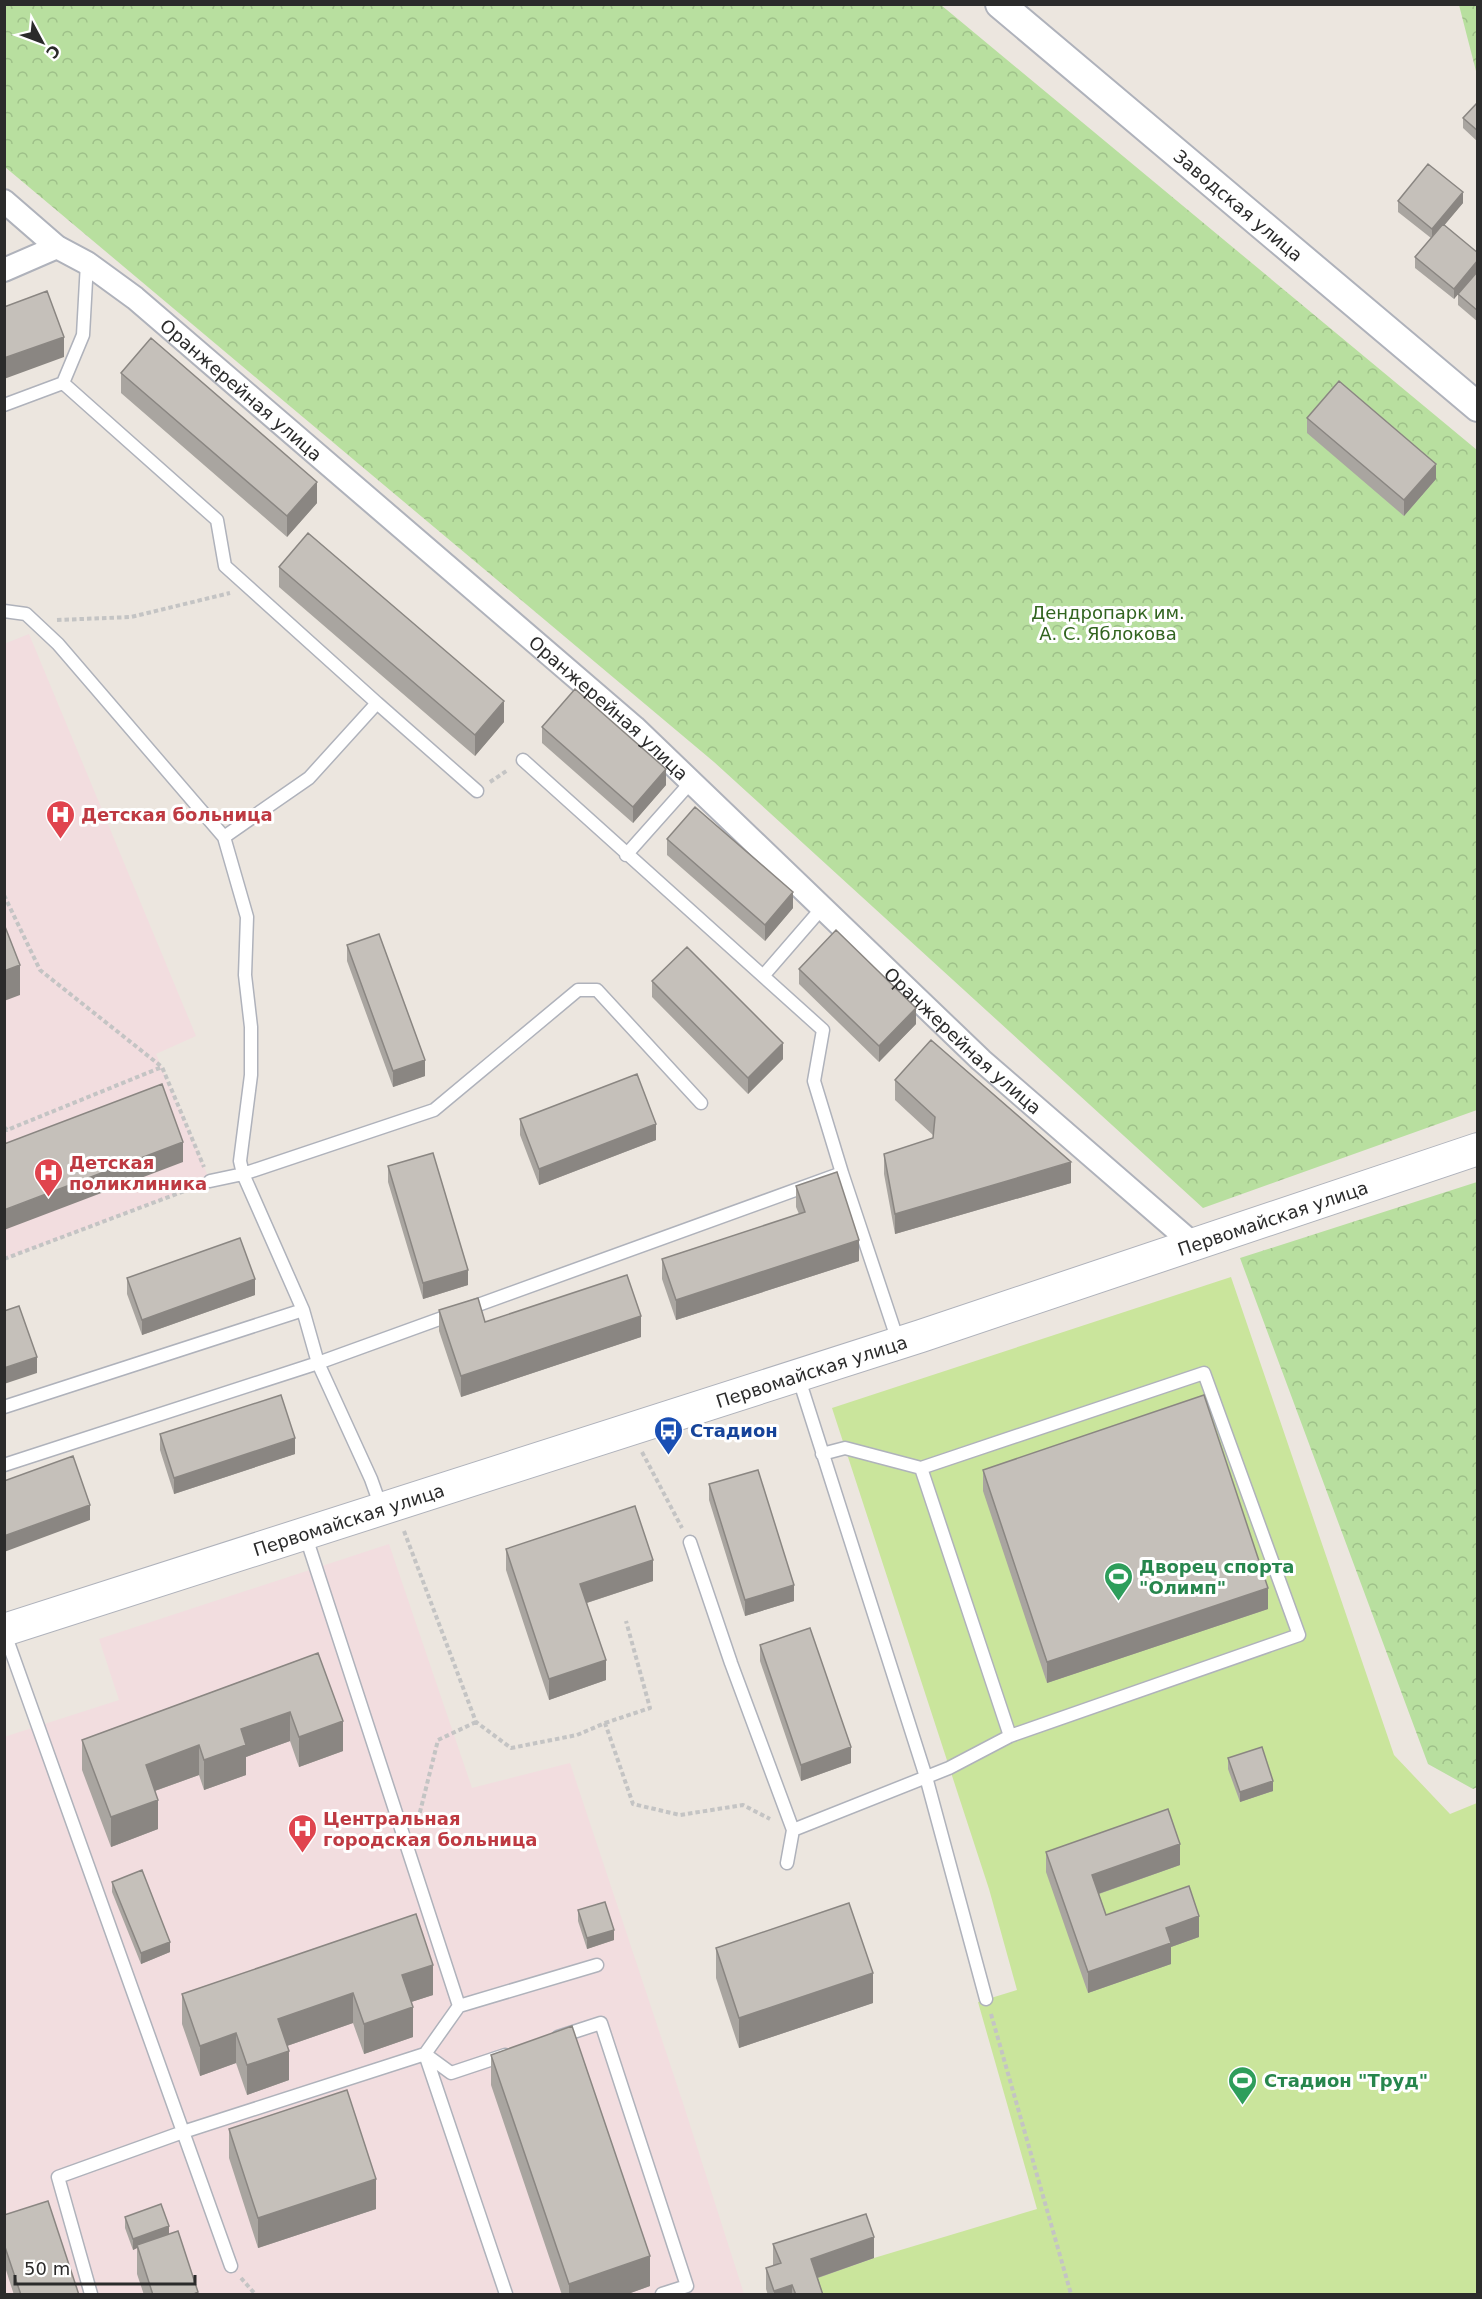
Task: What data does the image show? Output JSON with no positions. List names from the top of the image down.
{
  "streets": {
    "main road": ["Первомайская улица"],
    "street": ["Заводская улица", "Оранжерейная улица"]
  },
  "crossings": [
    ["Оранжерейная улица", "Первомайская улица"]
  ],
  "parks": ["Дендропарк им. А. С. Яблокова"],
  "places": {
    "hospital": ["Детская больница", "Детская поликлиника", "Центральная городская больница"],
    "bus stop": ["Стадион"],
    "sports": ["Дворец спорта \"Олимп\"", "Стадион \"Труд\""]
  },
  "scale_bar": "50 m",
  "north": "bottom right"
}
